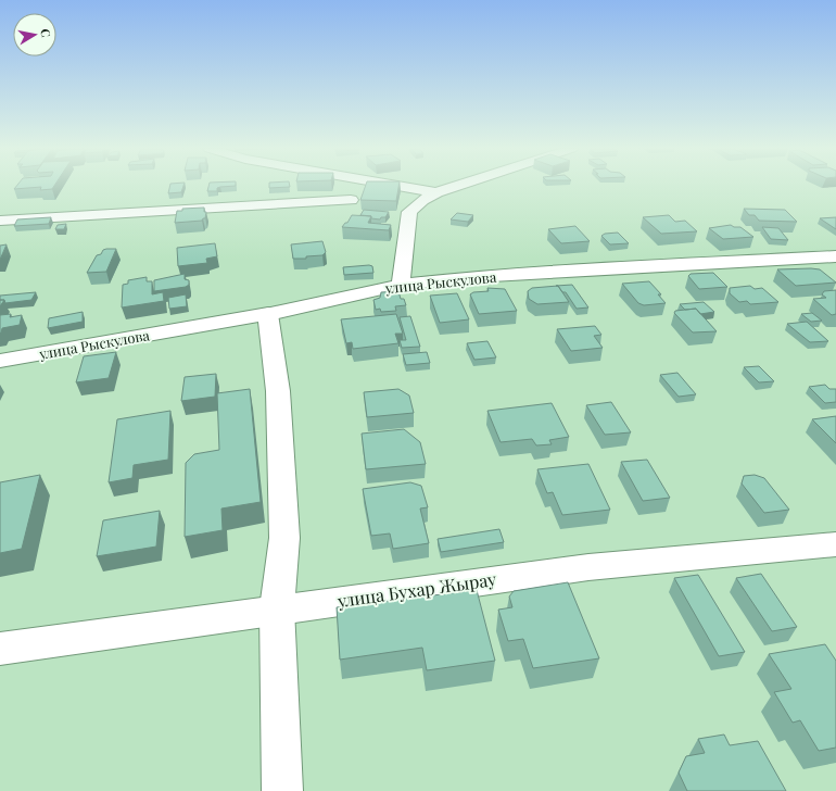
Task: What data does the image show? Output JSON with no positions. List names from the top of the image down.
{
  "streets": {
    "street": ["улица Рыскулова", "улица Бухар Жырау"]
  },
  "north": "right"
}
